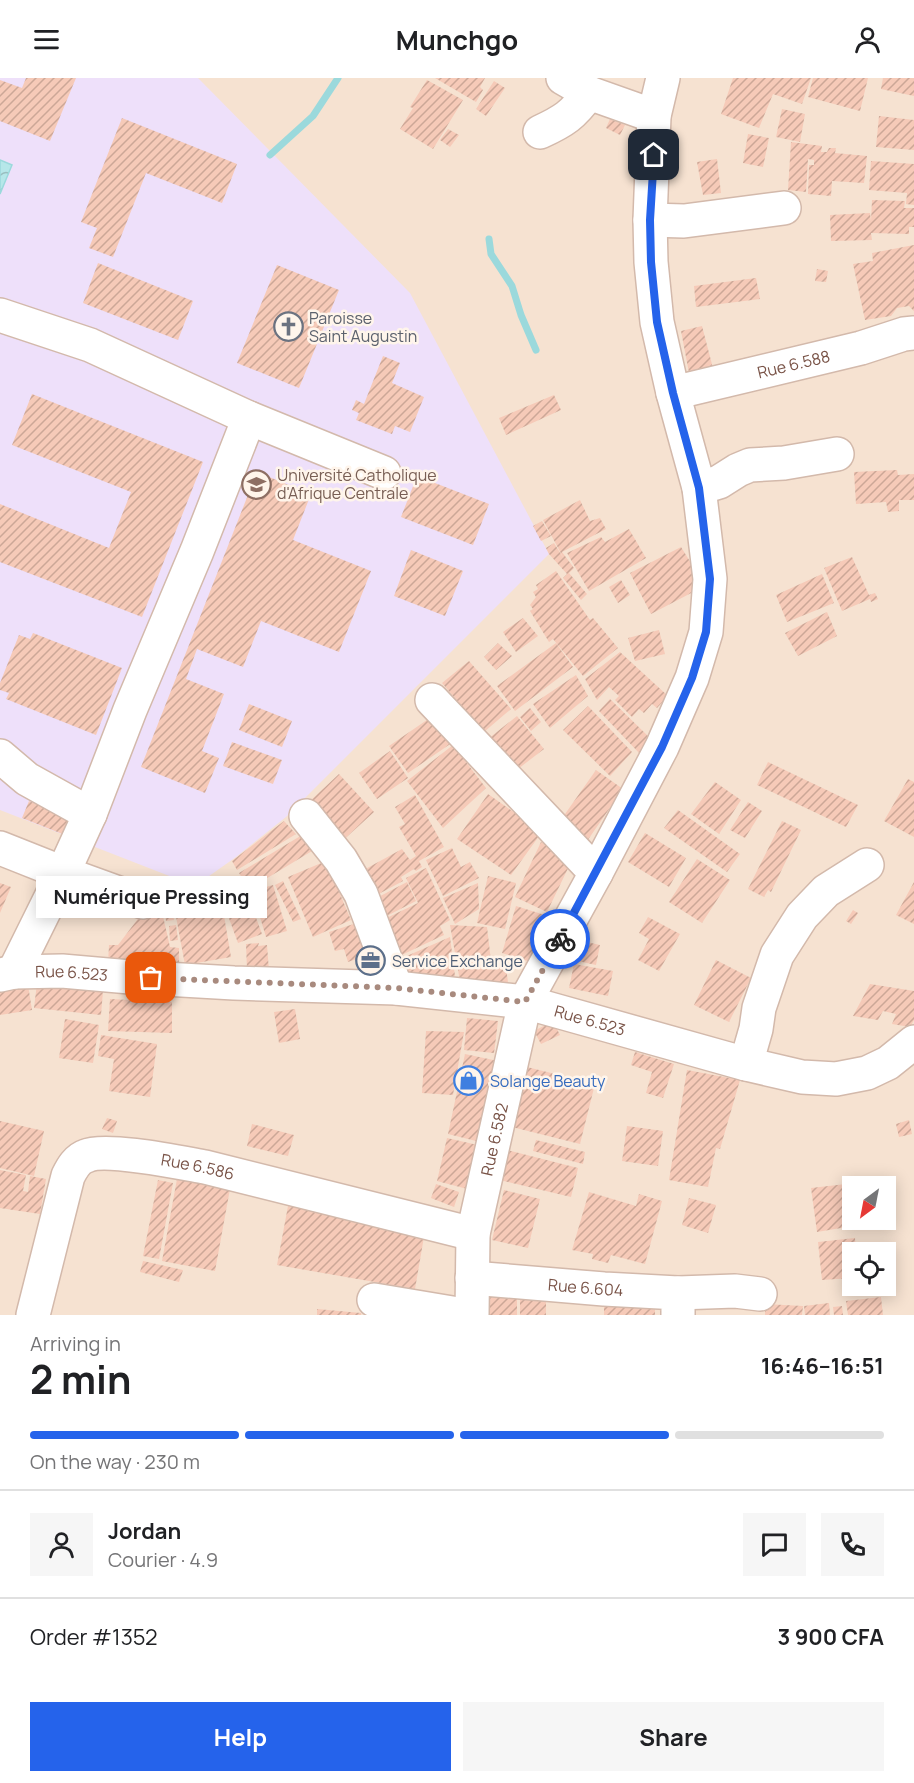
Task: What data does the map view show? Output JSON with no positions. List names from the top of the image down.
{
  "streets": {
    "street": [
      "Rue 6.588",
      "Rue 6.523",
      "Rue 6.582",
      "Rue 6.586",
      "Rue 6.604"
    ]
  },
  "crossings": [
    ["Rue 6.588", "Rue 6.582"],
    ["Rue 6.523", "Rue 6.582"],
    ["Rue 6.582", "Rue 6.586"],
    ["Rue 6.582", "Rue 6.604"]
  ],
  "places": {
    "church": ["Paroisse Saint Augustin"],
    "school or university": ["Université Catholique d'Afrique Centrale"],
    "office": ["Service Exchange"],
    "other": ["Numérique Pressing"],
    "shop": ["Solange Beauty"]
  },
  "north": "bottom left",
  "page": {
    "header": "Munchgo",
    "bubble": "Numérique Pressing",
    "heading": ["2 min", "Arriving in", "16:46–16:51"],
    "panel": [
      "Jordan",
      "Courier · 4.9",
      "Order #1352",
      "3 900 CFA"
    ],
    "bar": "On the way · 230 m",
    "buttons": ["Help", "Share"]
  }
}
